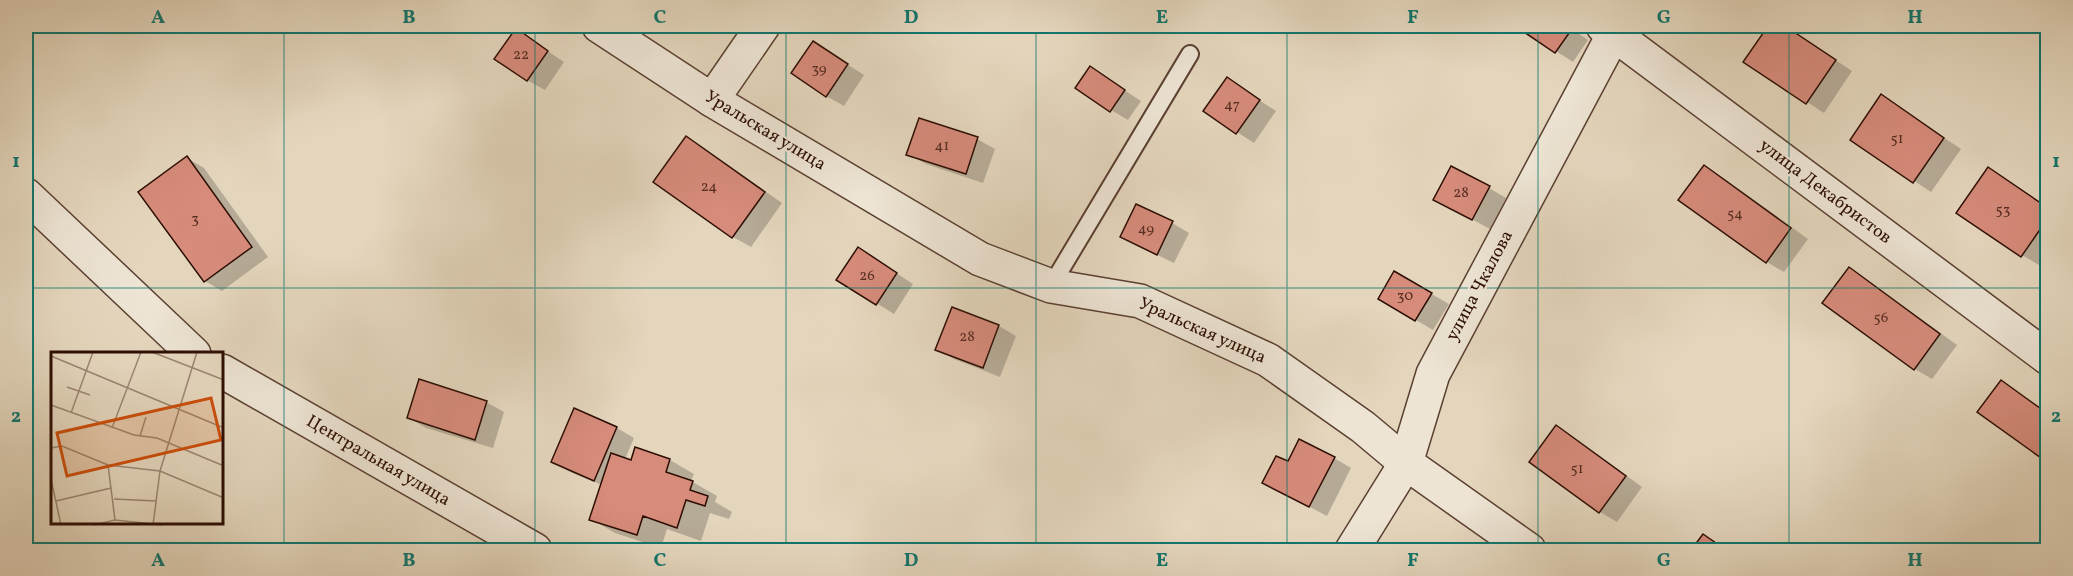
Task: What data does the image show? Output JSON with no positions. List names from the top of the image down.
{
  "streets": {
    "street": [
      "Уральская улица",
      "улица Декабристов",
      "улица Чкалова",
      "Центральная улица"
    ]
  },
  "crossings": [
    ["Уральская улица", "улица Чкалова"],
    ["улица Декабристов", "улица Чкалова"]
  ],
  "house_numbers": [
    "22",
    "39",
    "47",
    "51",
    "41",
    "24",
    "28",
    "53",
    "54",
    "3",
    "49",
    "26",
    "30",
    "56",
    "28",
    "51"
  ],
  "grid": {
    "columns": [
      "A",
      "B",
      "C",
      "D",
      "E",
      "F",
      "G",
      "H"
    ],
    "rows": ["1", "2"]
  }
}
